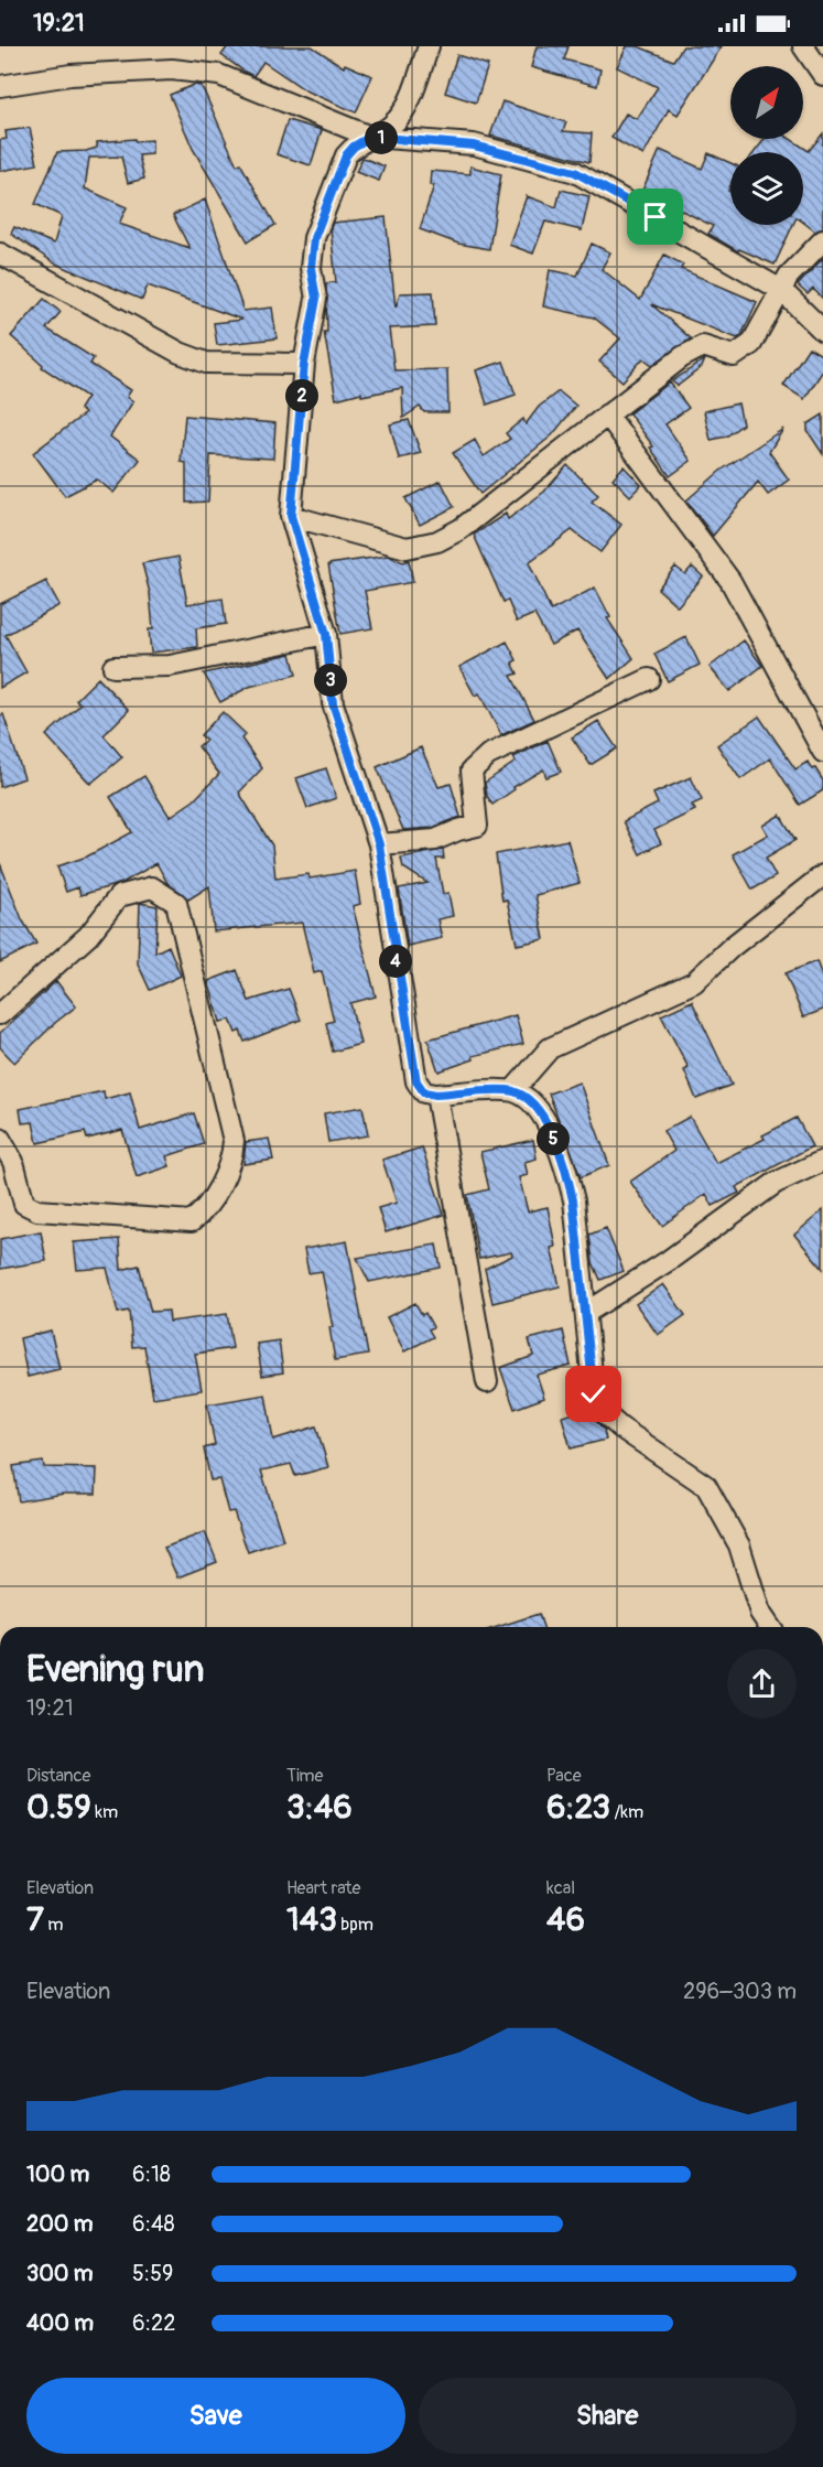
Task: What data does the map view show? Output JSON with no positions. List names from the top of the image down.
{
  "north": "top right",
  "page": {
    "status": "19:21",
    "pins": [
      "1",
      "2",
      "3",
      "4",
      "5"
    ],
    "heading": ["Evening run", "19:21"],
    "stats": [
      ["Distance", "0.59 km"],
      ["Time", "3:46"],
      ["Pace", "6:23 /km"],
      ["Elevation", "7 m"],
      ["Heart rate", "143 bpm"],
      ["kcal", "46"]
    ],
    "chart": ["Elevation", "296–303 m"],
    "list": [
      {
        "name": "100 m",
        "note": "6:18"
      },
      {
        "name": "200 m",
        "note": "6:48"
      },
      {
        "name": "300 m",
        "note": "5:59"
      },
      {
        "name": "400 m",
        "note": "6:22"
      }
    ],
    "buttons": ["Save", "Share"]
  }
}
